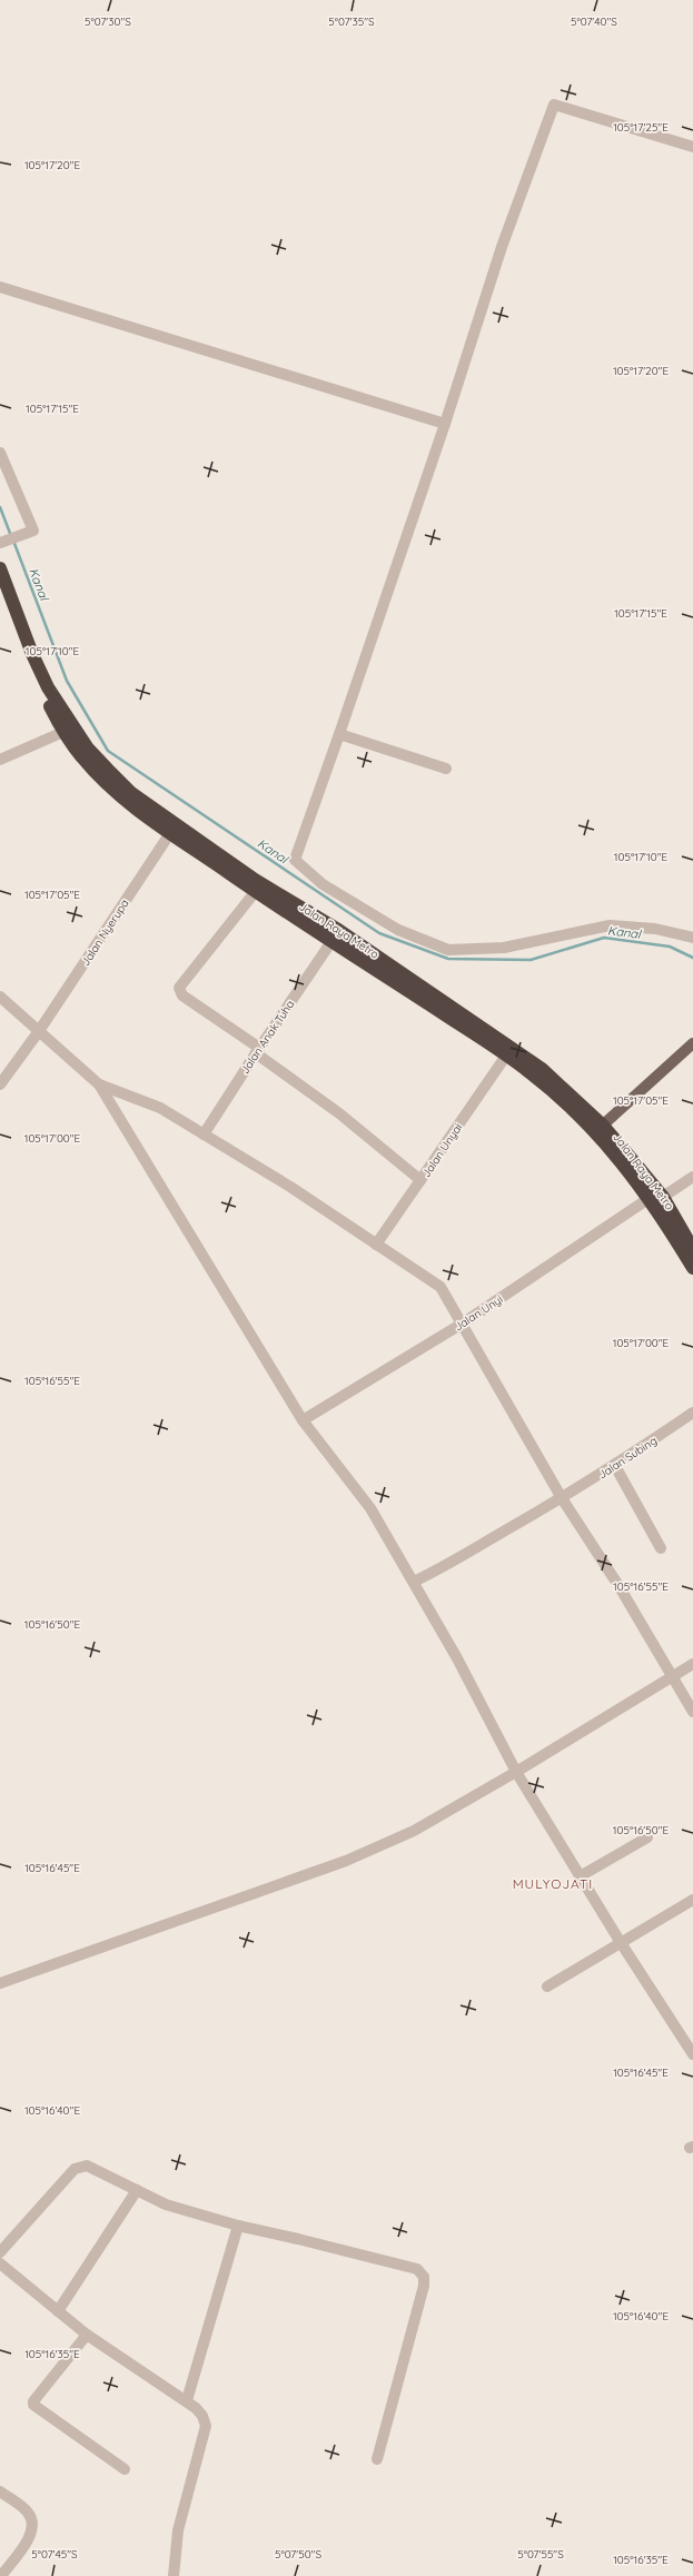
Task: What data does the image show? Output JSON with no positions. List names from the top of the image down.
{
  "streets": {
    "highway": ["Jalan Raya Metro"],
    "street": [
      "Jalan Nyerupa",
      "Jalan Anak Tuha",
      "Jalan Unyai",
      "Jalan Unyi",
      "Jalan Subing"
    ]
  },
  "crossings": [
    ["Jalan Raya Metro", "Jalan Nyerupa"],
    ["Jalan Raya Metro", "Jalan Anak Tuha"],
    ["Jalan Raya Metro", "Jalan Unyai"],
    ["Jalan Raya Metro", "Jalan Unyi"]
  ],
  "districts": ["MULYOJATI"],
  "water": ["Kanal"],
  "coordinates": [
    "5°07'30\"S",
    "5°07'35\"S",
    "5°07'40\"S",
    "105°17'25\"E",
    "105°17'20\"E",
    "105°17'15\"E",
    "105°17'10\"E",
    "105°17'05\"E",
    "105°17'00\"E",
    "105°16'55\"E",
    "105°16'50\"E",
    "105°16'45\"E",
    "105°16'40\"E",
    "105°16'35\"E",
    "5°07'45\"S",
    "5°07'50\"S",
    "5°07'55\"S"
  ]
}
